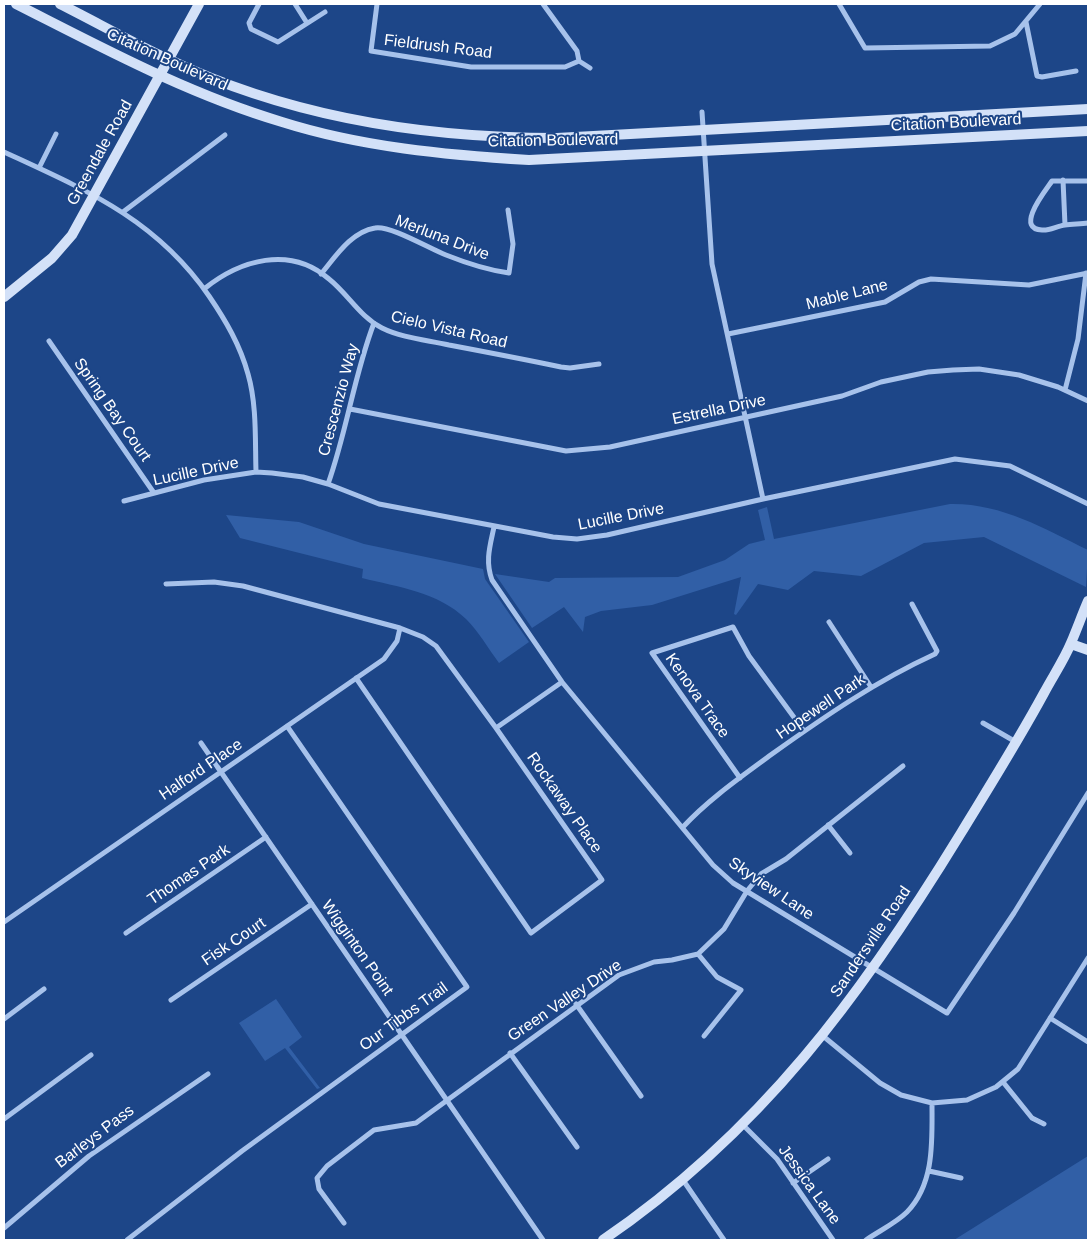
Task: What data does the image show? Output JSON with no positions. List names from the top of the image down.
{
  "streets": {
    "main road": ["Citation Boulevard", "Greendale Road", "Sandersville Road"],
    "street": [
      "Fieldrush Road",
      "Merluna Drive",
      "Mable Lane",
      "Cielo Vista Road",
      "Crescenzio Way",
      "Spring Bay Court",
      "Estrella Drive",
      "Lucille Drive",
      "Kenova Trace",
      "Hopewell Park",
      "Halford Place",
      "Rockaway Place",
      "Thomas Park",
      "Skyview Lane",
      "Fisk Court",
      "Wigginton Point",
      "Green Valley Drive",
      "Our Tibbs Trail",
      "Barleys Pass",
      "Jessica Lane"
    ]
  },
  "crossings": [
    ["Citation Boulevard", "Greendale Road"],
    ["Merluna Drive", "Cielo Vista Road"],
    ["Cielo Vista Road", "Crescenzio Way"],
    ["Crescenzio Way", "Estrella Drive"],
    ["Crescenzio Way", "Lucille Drive"],
    ["Spring Bay Court", "Lucille Drive"],
    ["Lucille Drive", "Skyview Lane"],
    ["Kenova Trace", "Hopewell Park"],
    ["Hopewell Park", "Skyview Lane"],
    ["Halford Place", "Rockaway Place"],
    ["Halford Place", "Wigginton Point"],
    ["Halford Place", "Our Tibbs Trail"],
    ["Thomas Park", "Wigginton Point"],
    ["Skyview Lane", "Sandersville Road"],
    ["Fisk Court", "Wigginton Point"],
    ["Sandersville Road", "Jessica Lane"],
    ["Wigginton Point", "Green Valley Drive"],
    ["Wigginton Point", "Our Tibbs Trail"]
  ]
}
